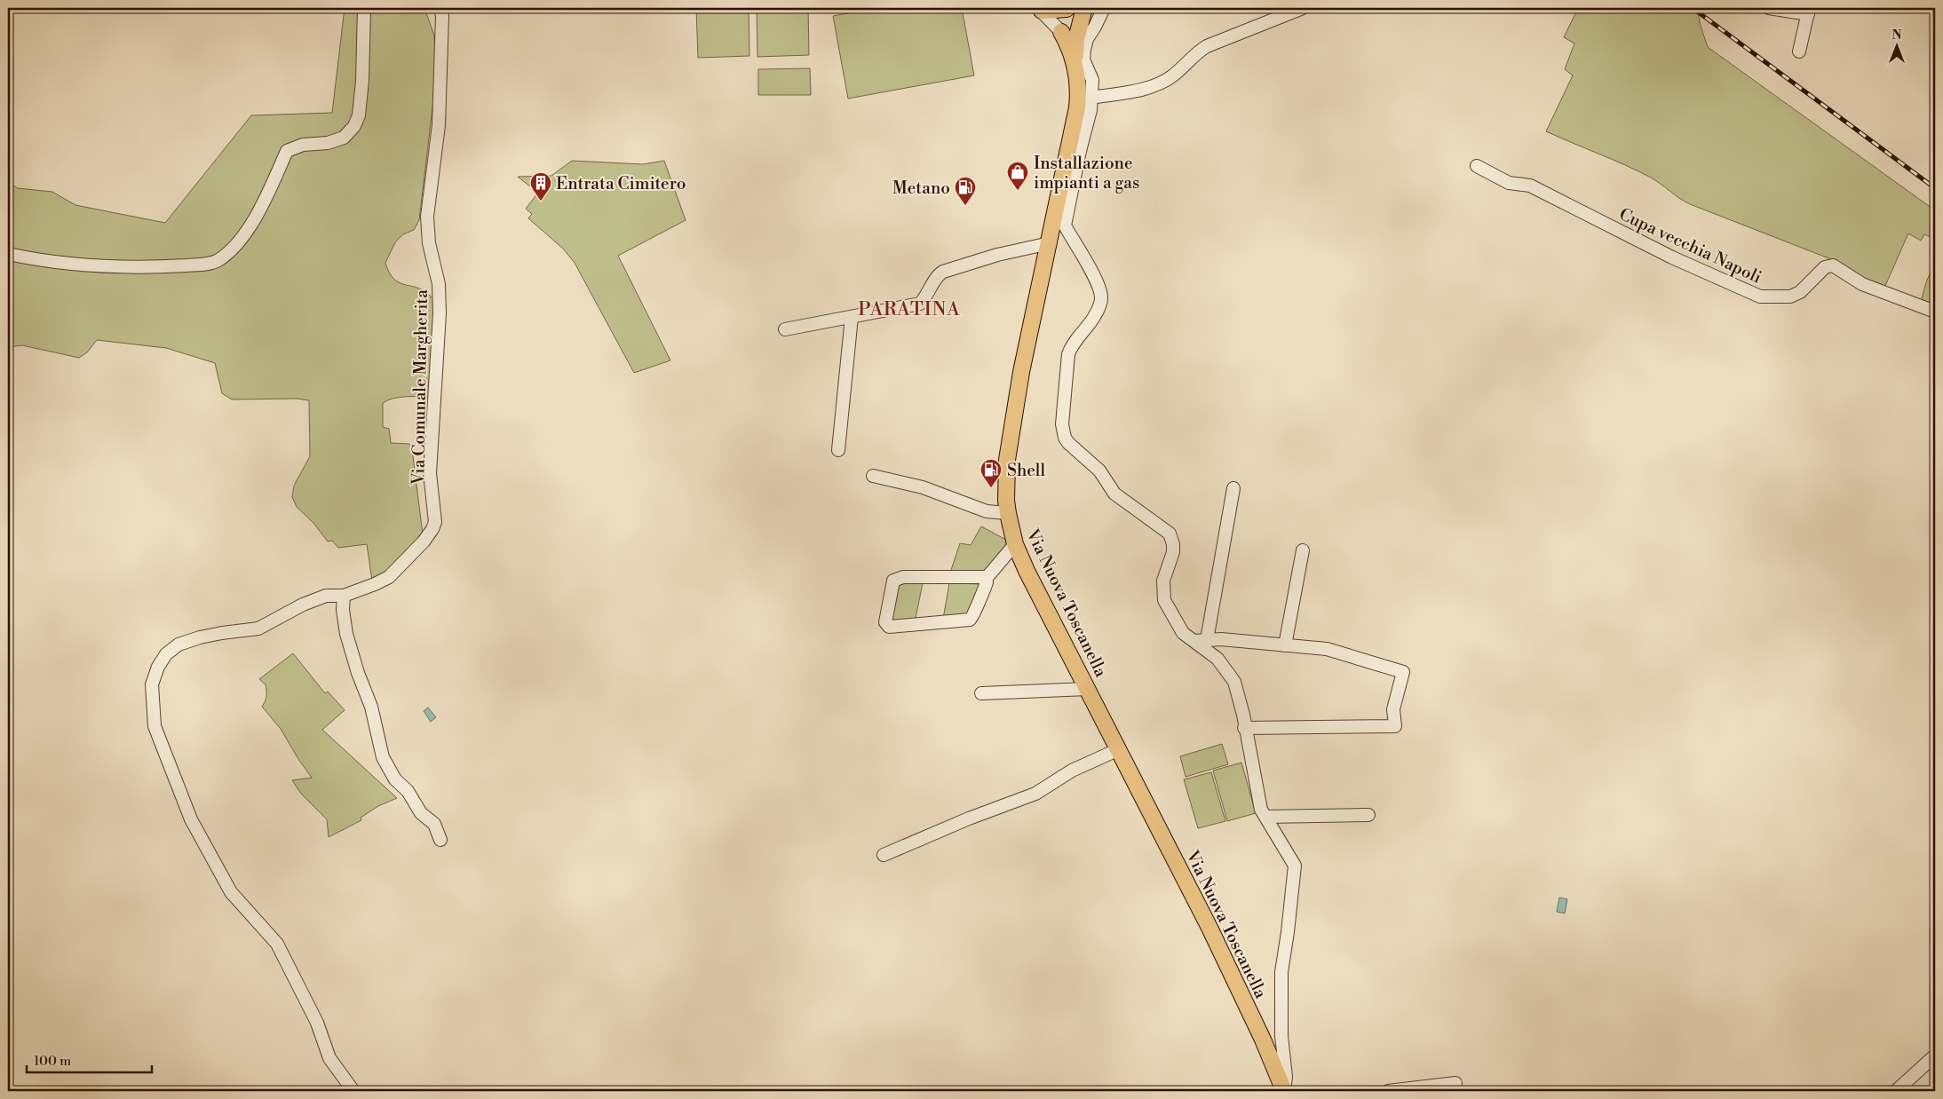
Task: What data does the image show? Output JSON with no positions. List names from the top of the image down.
{
  "streets": {
    "main road": ["Via Nuova Toscanella"],
    "street": ["Cupa vecchia Napoli", "Via Comunale Margherita"]
  },
  "districts": ["PARATINA"],
  "places": {
    "shop": ["Installazione impianti a gas"],
    "building": ["Entrata Cimitero"],
    "fuel station": ["Metano", "Shell"]
  },
  "scale_bar": "100 m",
  "north": "top"
}
